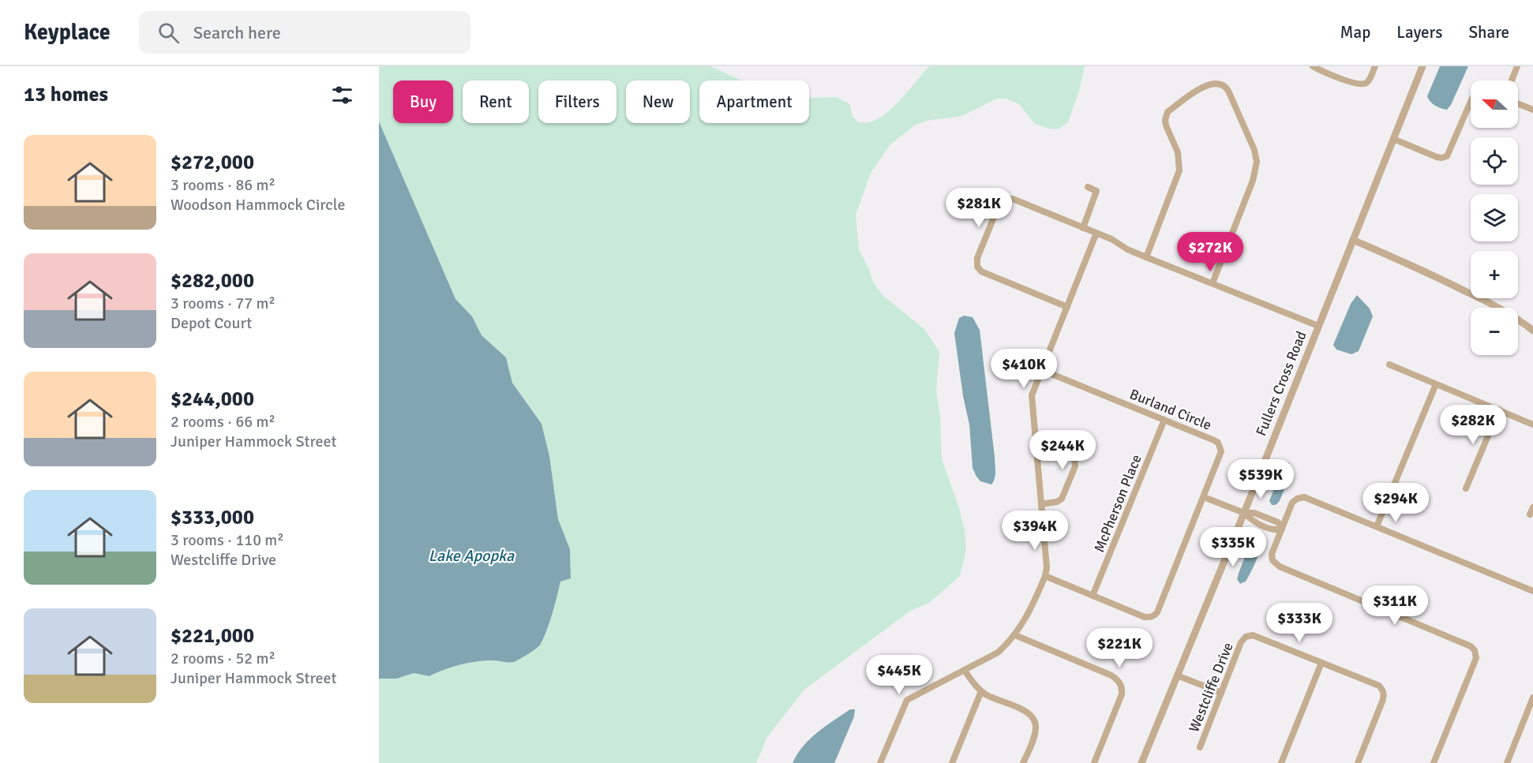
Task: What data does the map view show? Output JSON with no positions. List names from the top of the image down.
{
  "streets": {
    "street": [
      "Fullers Cross Road",
      "Burland Circle",
      "McPherson Place",
      "Westcliffe Drive"
    ]
  },
  "crossings": [
    ["Burland Circle", "McPherson Place"]
  ],
  "water": ["Lake Apopka"],
  "north": "left",
  "page": {
    "header": "Keyplace",
    "search": "Search here",
    "nav": ["Map", "Layers", "Share"],
    "heading": "13 homes",
    "map_buttons": ["+", "−"],
    "chip": [
      "Buy",
      "Rent",
      "Filters",
      "New",
      "Apartment"
    ],
    "list": [
      {
        "name": "$272,000",
        "note": "3 rooms · 86 m² · Woodson Hammock Circle"
      },
      {
        "name": "$282,000",
        "note": "3 rooms · 77 m² · Depot Court"
      },
      {
        "name": "$244,000",
        "note": "2 rooms · 66 m² · Juniper Hammock Street"
      },
      {
        "name": "$333,000",
        "note": "3 rooms · 110 m² · Westcliffe Drive"
      },
      {
        "name": "$221,000",
        "note": "2 rooms · 52 m² · Juniper Hammock Street"
      }
    ],
    "price": [
      "$281K",
      "$272K",
      "$410K",
      "$282K",
      "$244K",
      "$539K",
      "$294K",
      "$394K",
      "$335K",
      "$311K",
      "$333K",
      "$221K",
      "$445K"
    ]
  }
}
